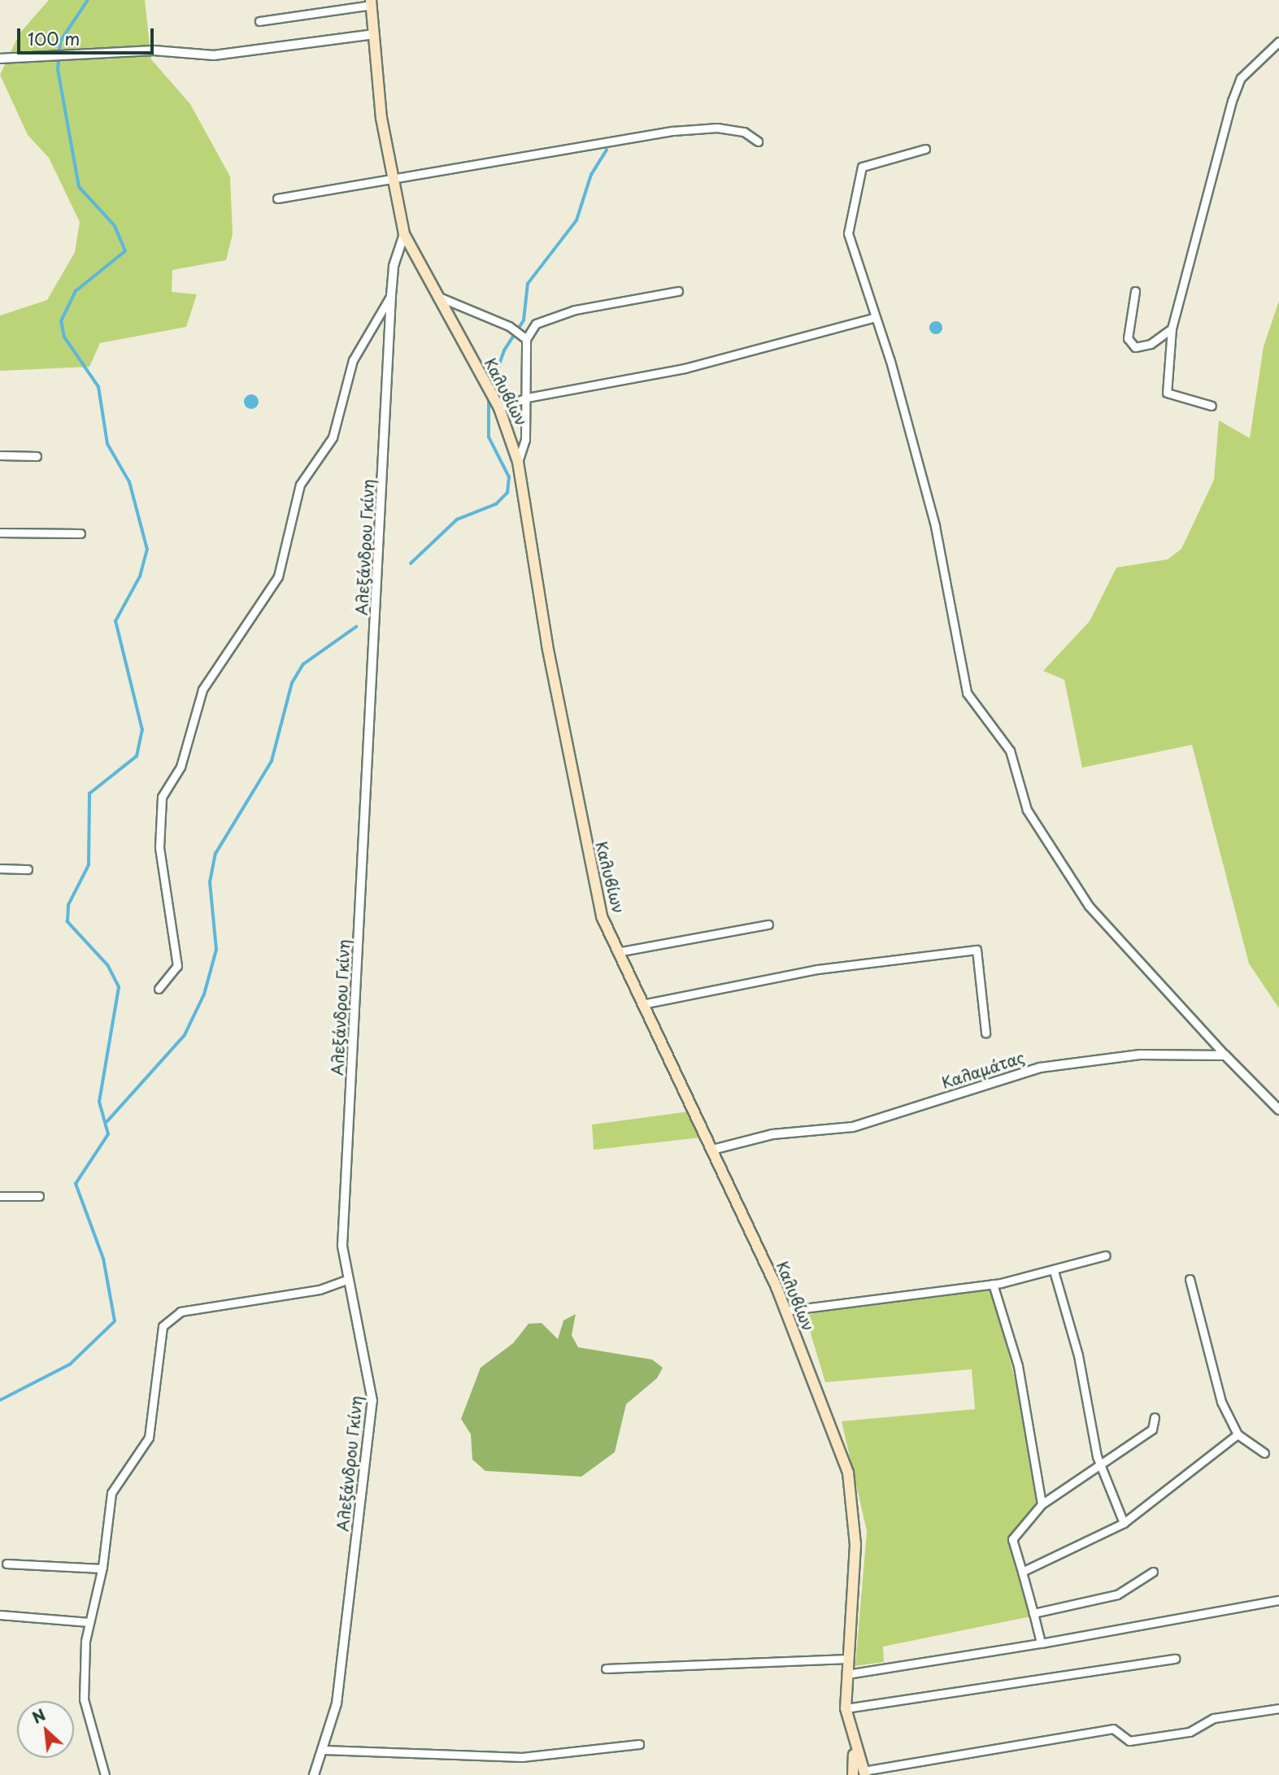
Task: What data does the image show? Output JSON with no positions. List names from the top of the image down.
{
  "streets": {
    "main road": ["Καλυβίων"],
    "street": ["Αλεξάνδρου Γκίνη", "Καλαμάτας"]
  },
  "crossings": [
    ["Καλυβίων", "Αλεξάνδρου Γκίνη"],
    ["Καλυβίων", "Καλαμάτας"]
  ],
  "scale_bar": "100 m",
  "north": "top left"
}
